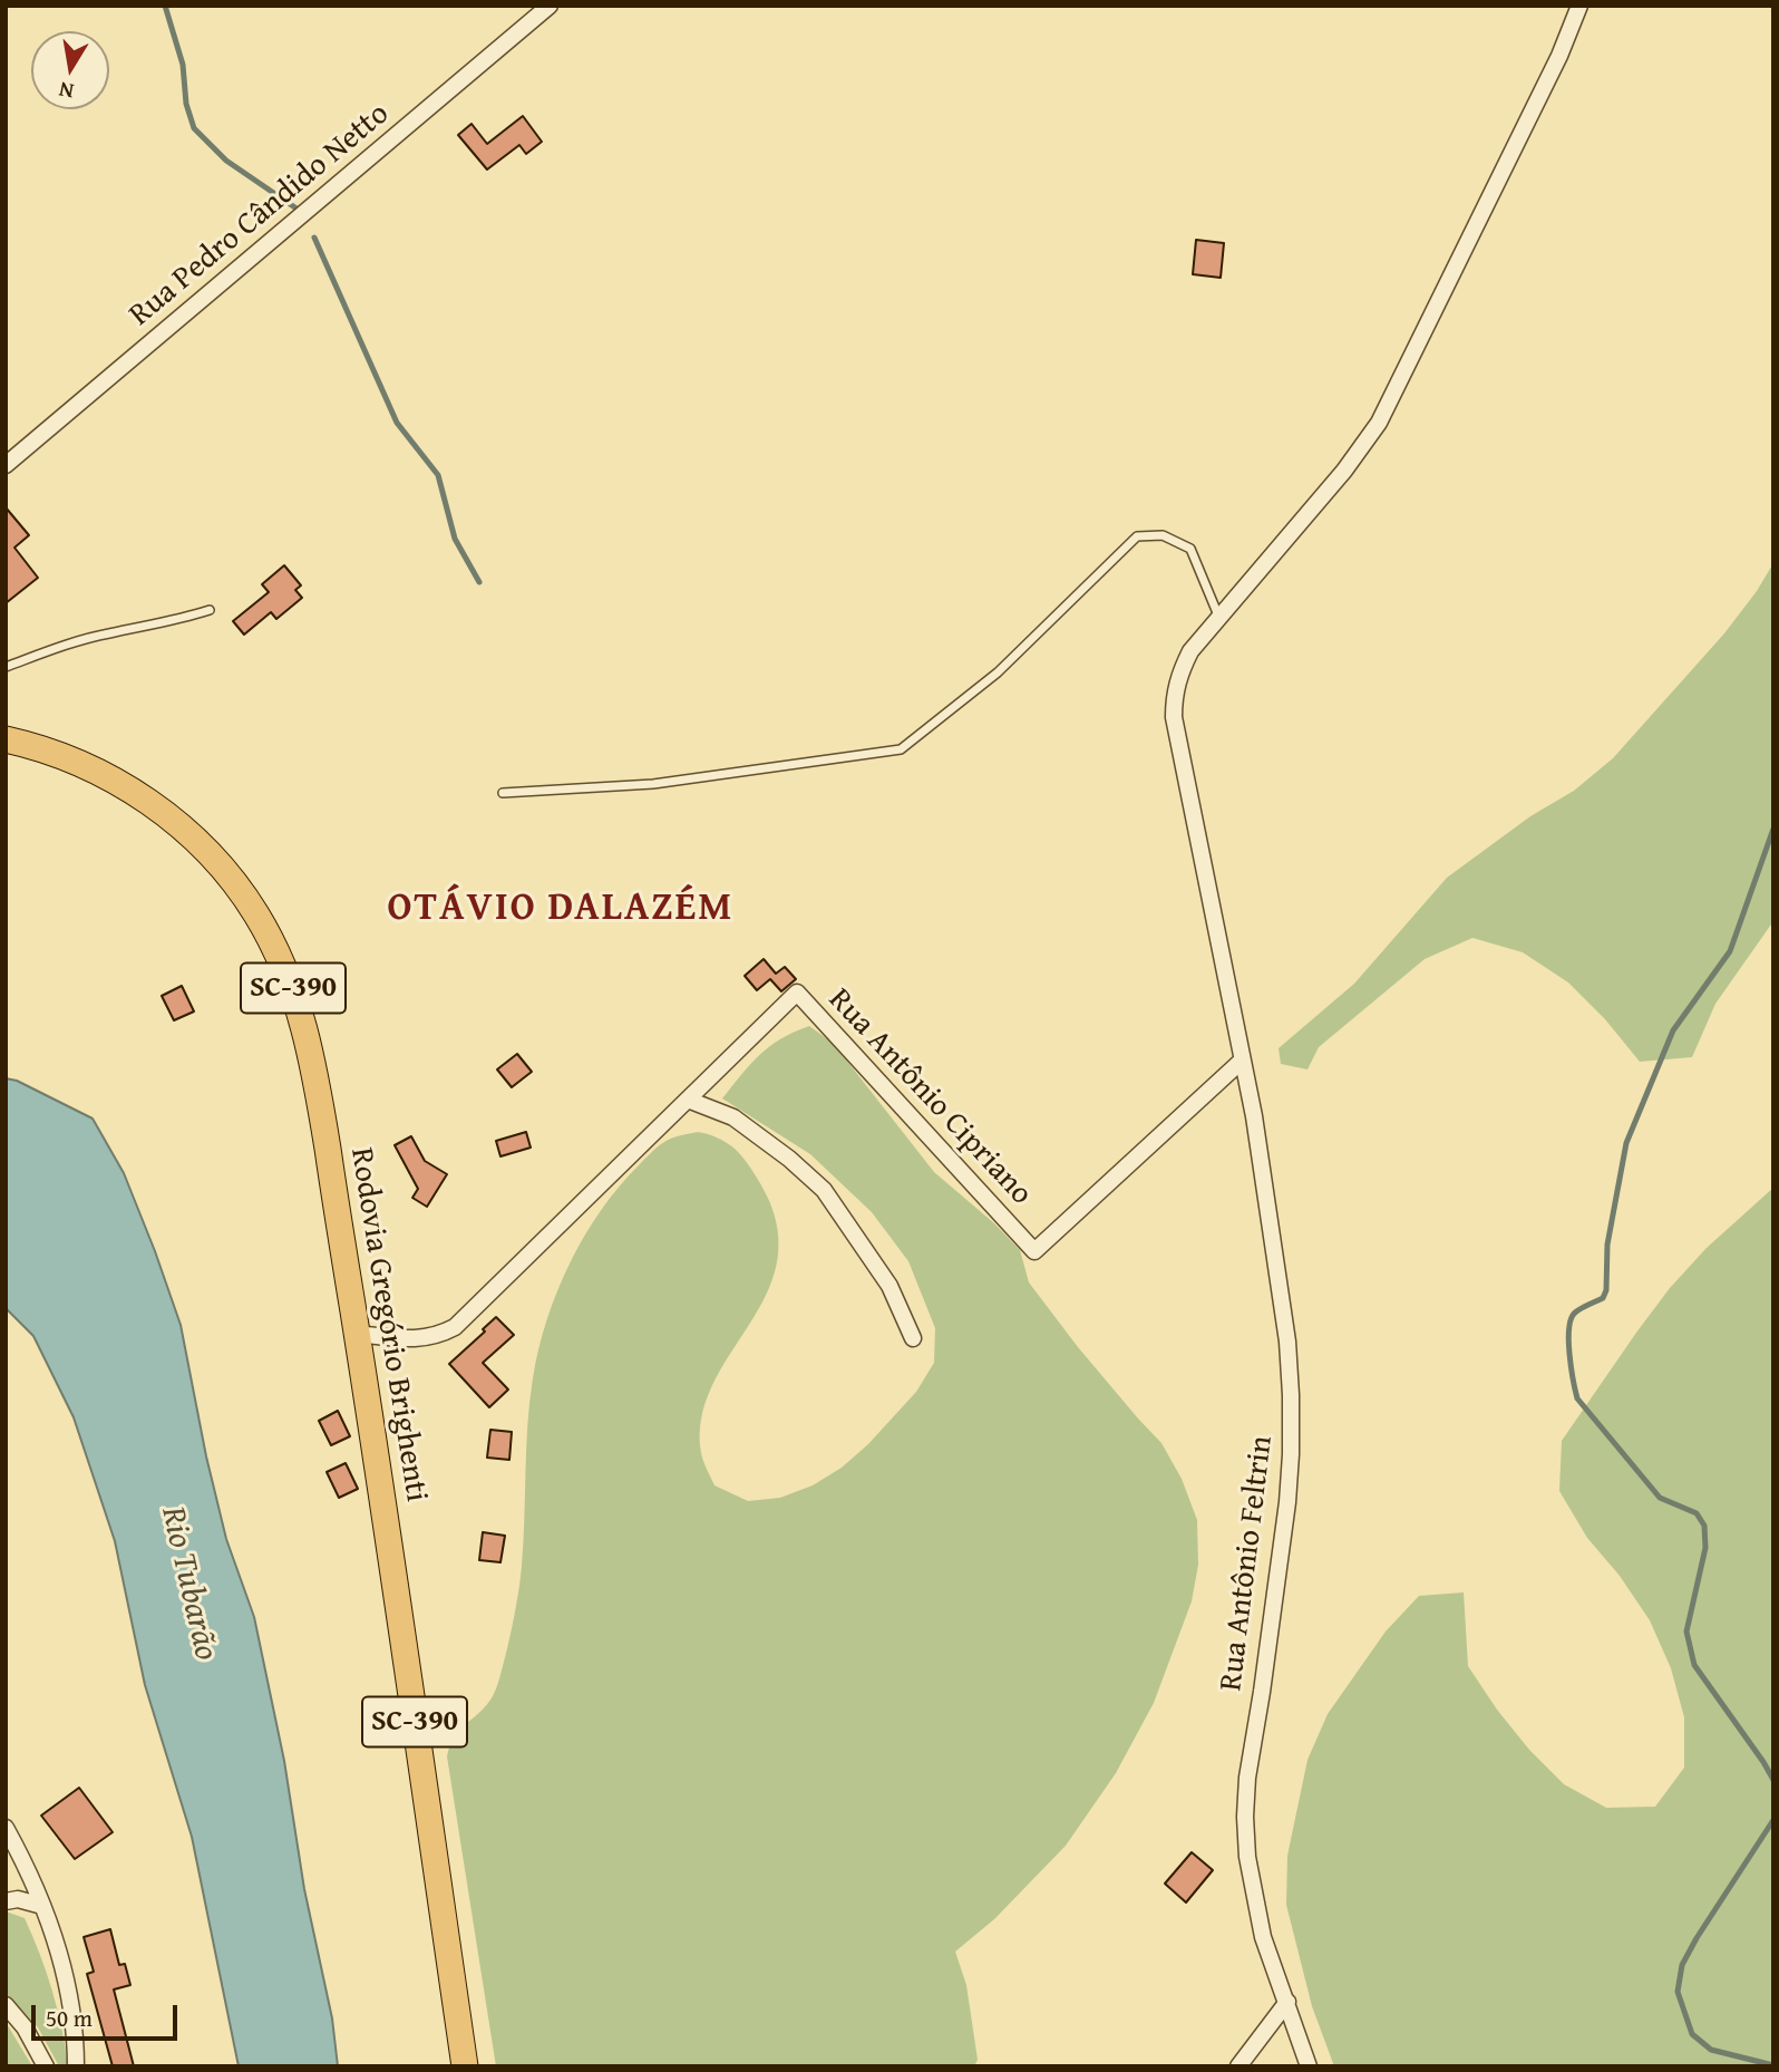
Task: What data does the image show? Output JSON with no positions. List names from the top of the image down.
{
  "streets": {
    "main road": ["SC-390", "Rodovia Gregório Brighenti"],
    "street": ["Rua Pedro Cândido Netto", "Rua Antônio Cipriano", "Rua Antônio Feltrin"]
  },
  "crossings": [
    ["Rua Antônio Cipriano", "Rodovia Gregório Brighenti"],
    ["Rua Antônio Cipriano", "Rua Antônio Feltrin"]
  ],
  "districts": ["OTÁVIO DALAZÉM"],
  "water": ["Rio Tubarão"],
  "scale_bar": "50 m",
  "north": "bottom"
}
